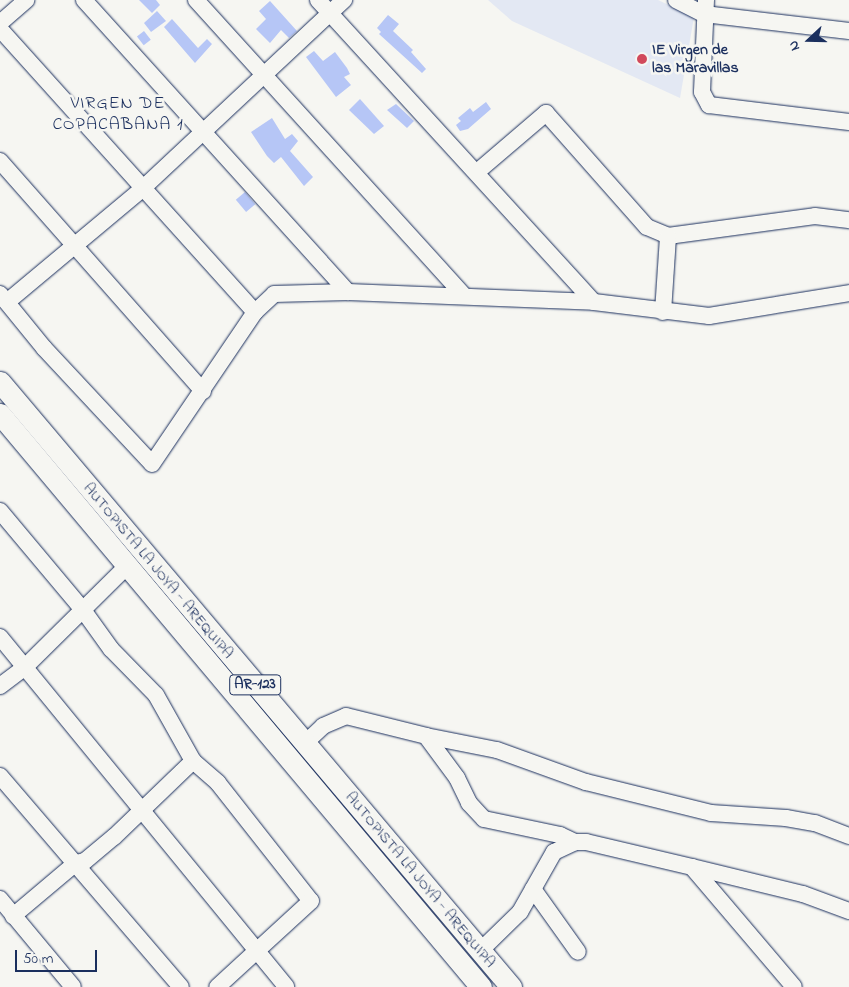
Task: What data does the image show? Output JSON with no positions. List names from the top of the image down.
{
  "streets": {
    "main road": ["AUTOPISTA LA JOYA - AREQUIPA", "AR-123"]
  },
  "districts": ["VIRGEN DE COPACABANA 1"],
  "places": ["IE Virgen de las Maravillas"],
  "scale_bar": "50 m",
  "north": "left"
}
